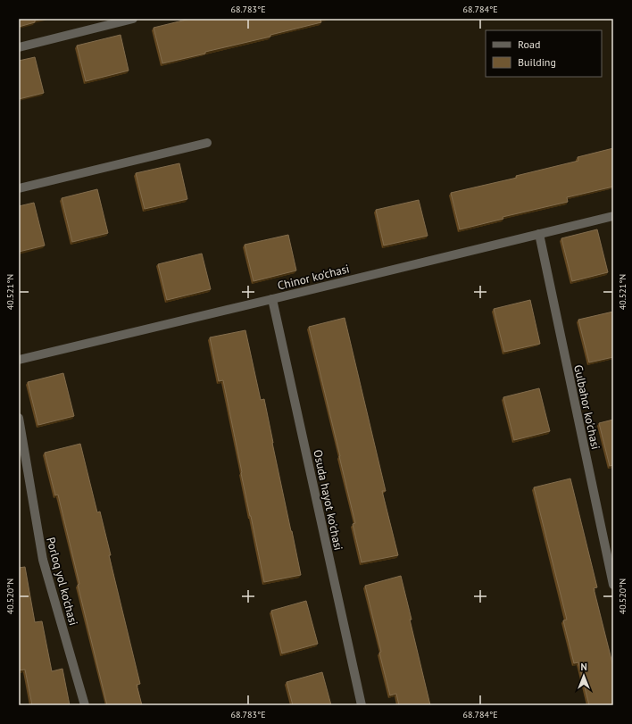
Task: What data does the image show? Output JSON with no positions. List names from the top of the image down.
{
  "streets": {
    "street": [
      "Chinor ko'chasi",
      "Gulbahor ko'chasi",
      "Osuda hayot ko'chasi",
      "Porloq yol ko'chasi"
    ]
  },
  "crossings": [
    ["Chinor ko'chasi", "Gulbahor ko'chasi"],
    ["Chinor ko'chasi", "Osuda hayot ko'chasi"]
  ],
  "legend": ["Road", "Building"],
  "north": "top",
  "coordinates": [
    "68.783°E",
    "68.784°E",
    "40.521°N",
    "40.520°N"
  ]
}
